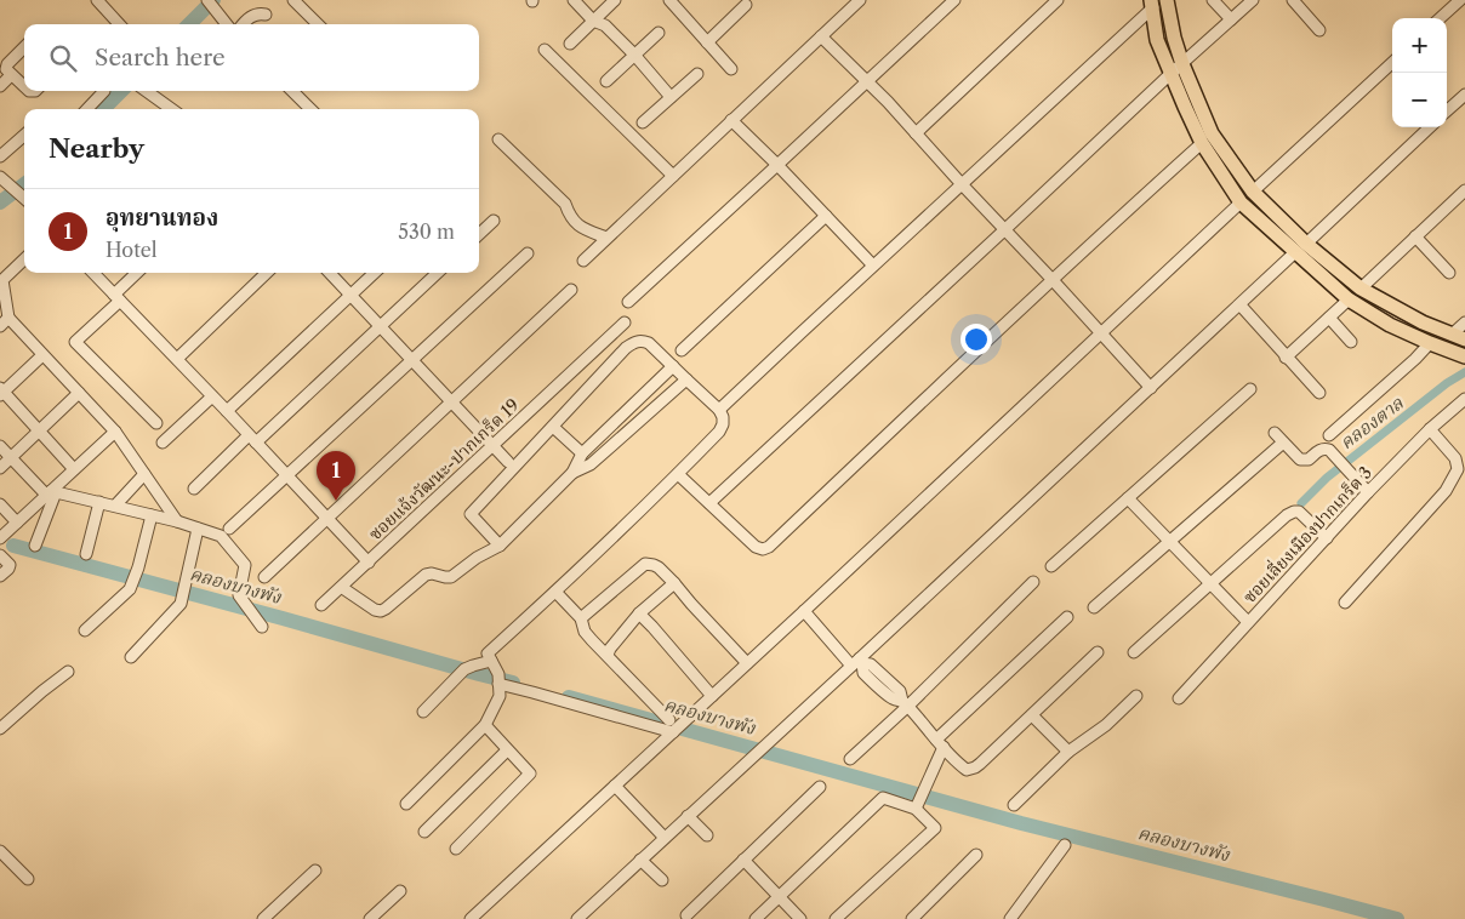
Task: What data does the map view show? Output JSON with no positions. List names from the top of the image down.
{
  "streets": {
    "street": ["ซอยแจ้งวัฒนะ-ปากเกร็ด 19", "ซอยเลี่ยงเมืองปากเกร็ด 3"]
  },
  "water": ["คลองตาล", "คลองบางพัง"],
  "page": {
    "map_buttons": ["+", "−"],
    "search": "Search here",
    "heading": "Nearby",
    "list": [
      {
        "mark": "1",
        "name": "อุทยานทอง",
        "note": "Hotel",
        "value": "530 m"
      }
    ],
    "pins": "1"
  }
}
